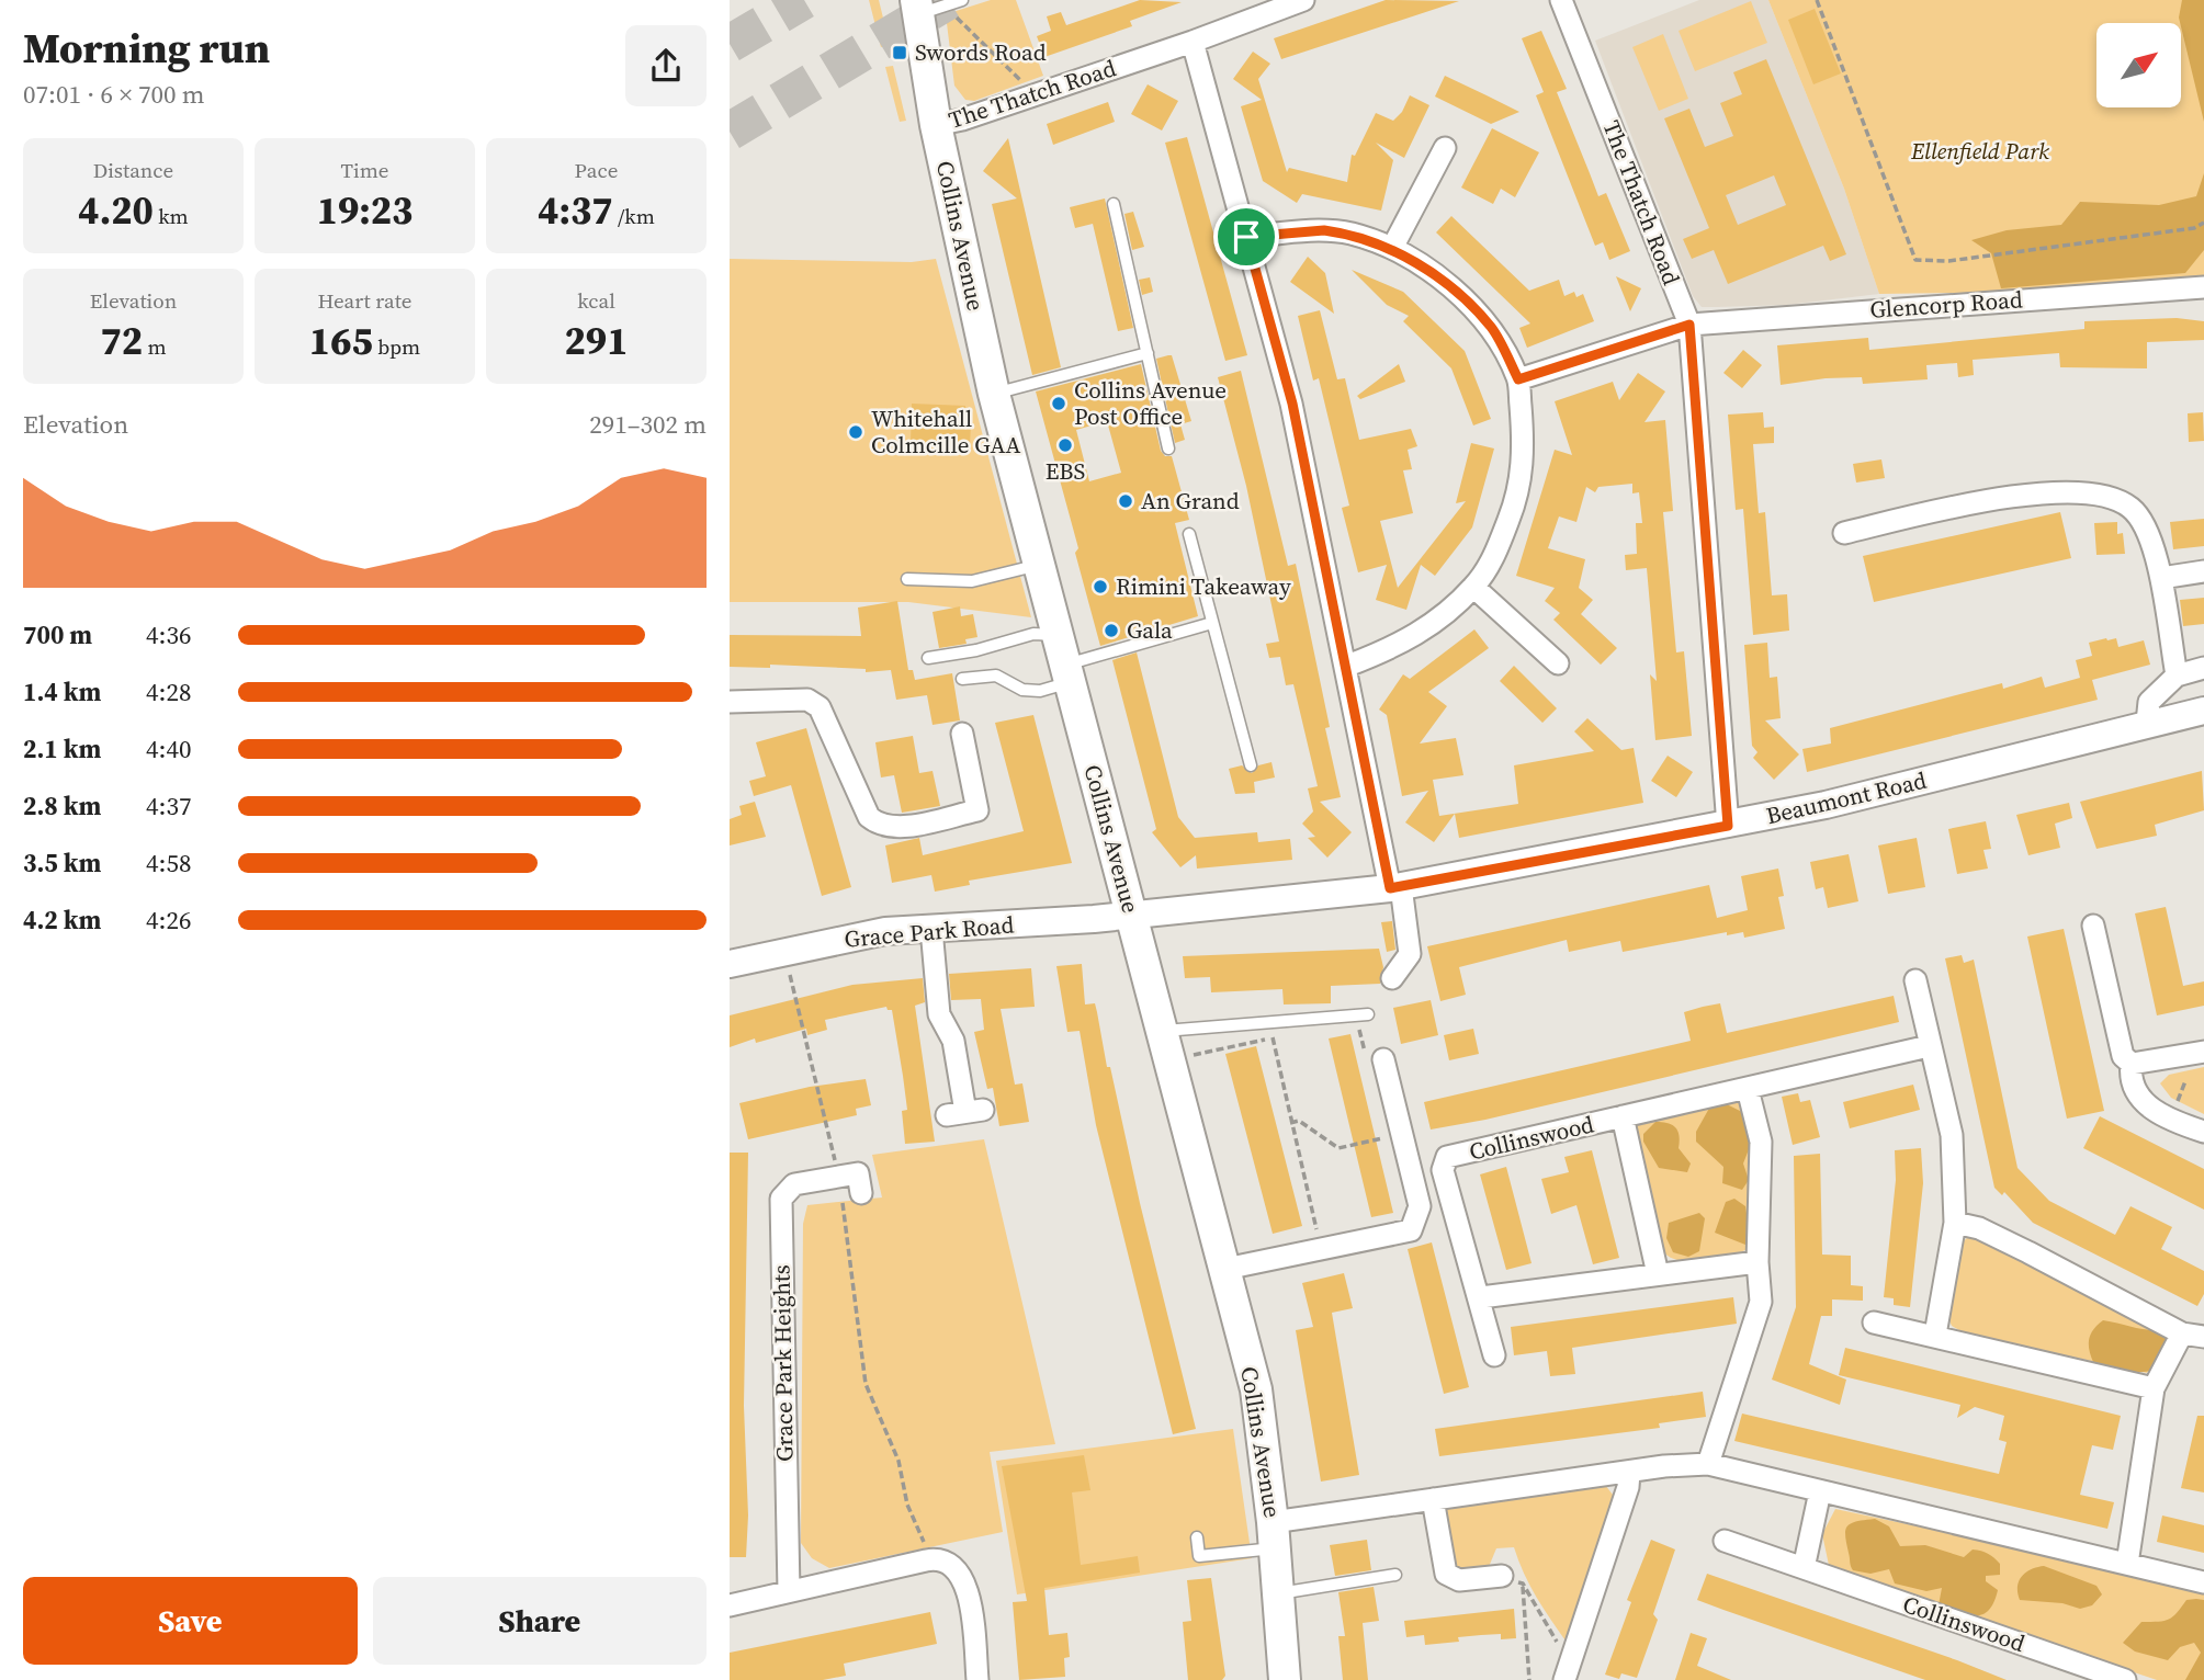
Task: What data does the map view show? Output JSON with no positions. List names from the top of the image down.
{
  "streets": {
    "main road": ["Collins Avenue"],
    "street": [
      "The Thatch Road",
      "Glencorp Road",
      "Beaumont Road",
      "Grace Park Road",
      "Collinswood",
      "Grace Park Heights"
    ]
  },
  "crossings": [
    ["The Thatch Road", "Collins Avenue"],
    ["The Thatch Road", "Glencorp Road"],
    ["The Thatch Road", "Beaumont Road"],
    ["Collins Avenue", "Beaumont Road"],
    ["Collins Avenue", "Grace Park Road"],
    ["Beaumont Road", "Grace Park Road"]
  ],
  "parks": ["Ellenfield Park"],
  "places": {
    "transit": ["Swords Road"],
    "other": [
      "Collins Avenue Post Office",
      "Whitehall Colmcille GAA",
      "EBS",
      "An Grand",
      "Rimini Takeaway",
      "Gala"
    ]
  },
  "north": "top right",
  "page": {
    "heading": ["Morning run", "07:01 · 6 × 700 m"],
    "stats": [
      ["Distance", "4.20 km"],
      ["Time", "19:23"],
      ["Pace", "4:37 /km"],
      ["Elevation", "72 m"],
      ["Heart rate", "165 bpm"],
      ["kcal", "291"]
    ],
    "chart": ["Elevation", "291–302 m"],
    "list": [
      {
        "name": "700 m",
        "note": "4:36"
      },
      {
        "name": "1.4 km",
        "note": "4:28"
      },
      {
        "name": "2.1 km",
        "note": "4:40"
      },
      {
        "name": "2.8 km",
        "note": "4:37"
      },
      {
        "name": "3.5 km",
        "note": "4:58"
      },
      {
        "name": "4.2 km",
        "note": "4:26"
      }
    ],
    "buttons": ["Save", "Share"]
  }
}
